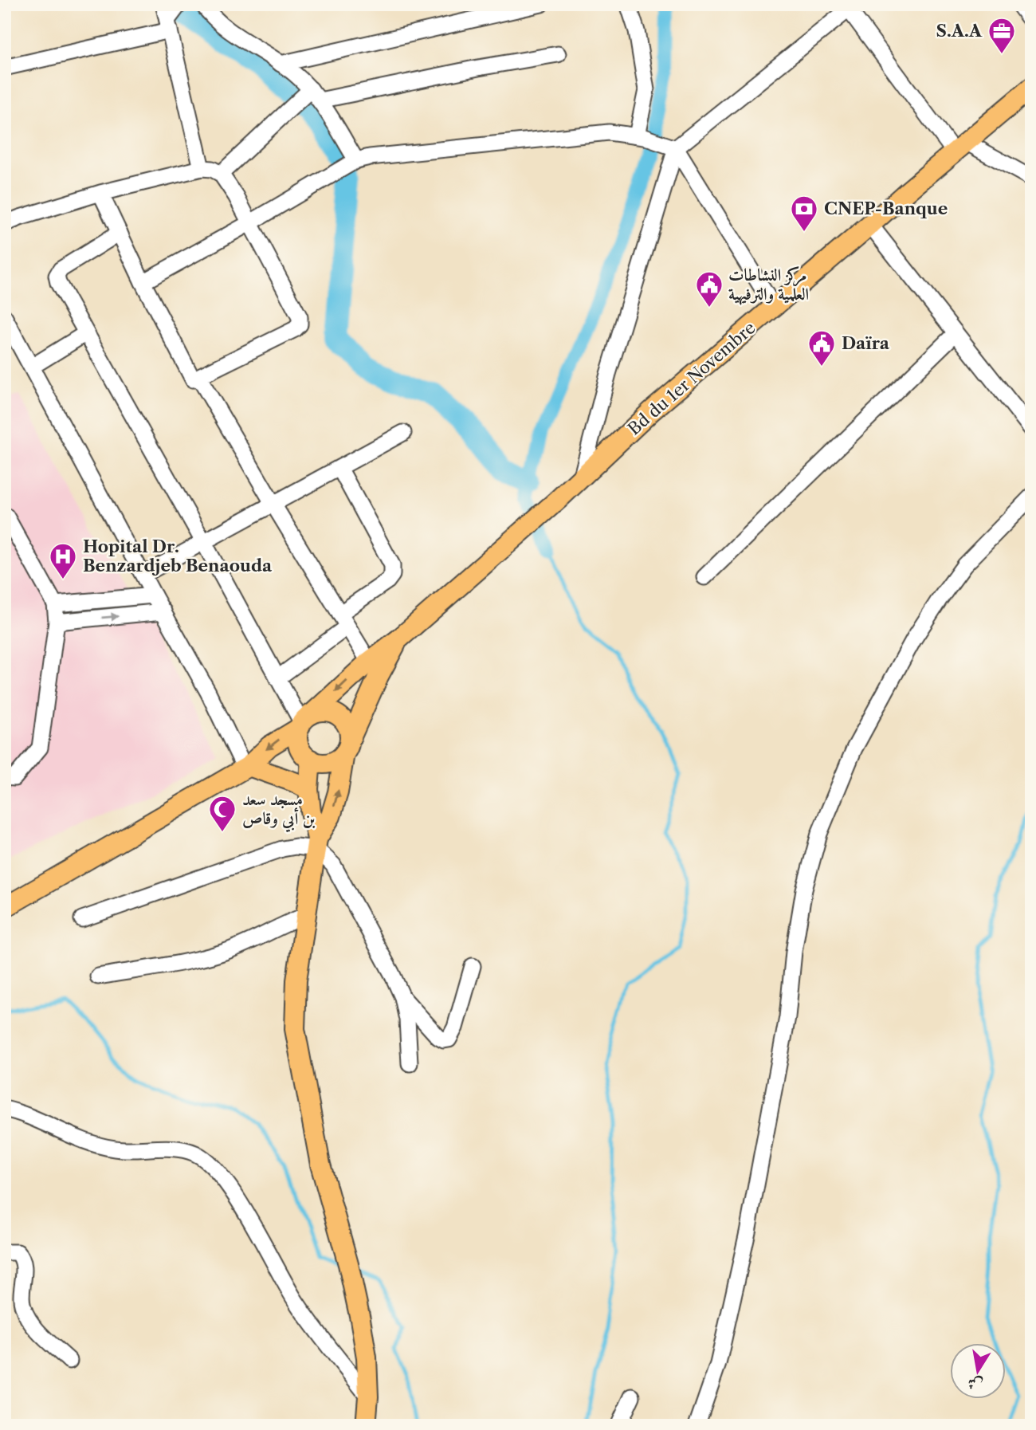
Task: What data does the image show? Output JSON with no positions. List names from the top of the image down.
{
  "streets": {
    "main road": ["Bd du 1er Novembre"]
  },
  "places": {
    "office": ["S.A.A"],
    "bank": ["CNEP-Banque"],
    "public building": ["مركز النشاطات العلمية والترفيهية", "Daïra"],
    "hospital": ["Hopital Dr. Benzardjeb Benaouda"],
    "mosque": ["مسجد سعد بن أبي وقاص"]
  },
  "north": "bottom"
}
